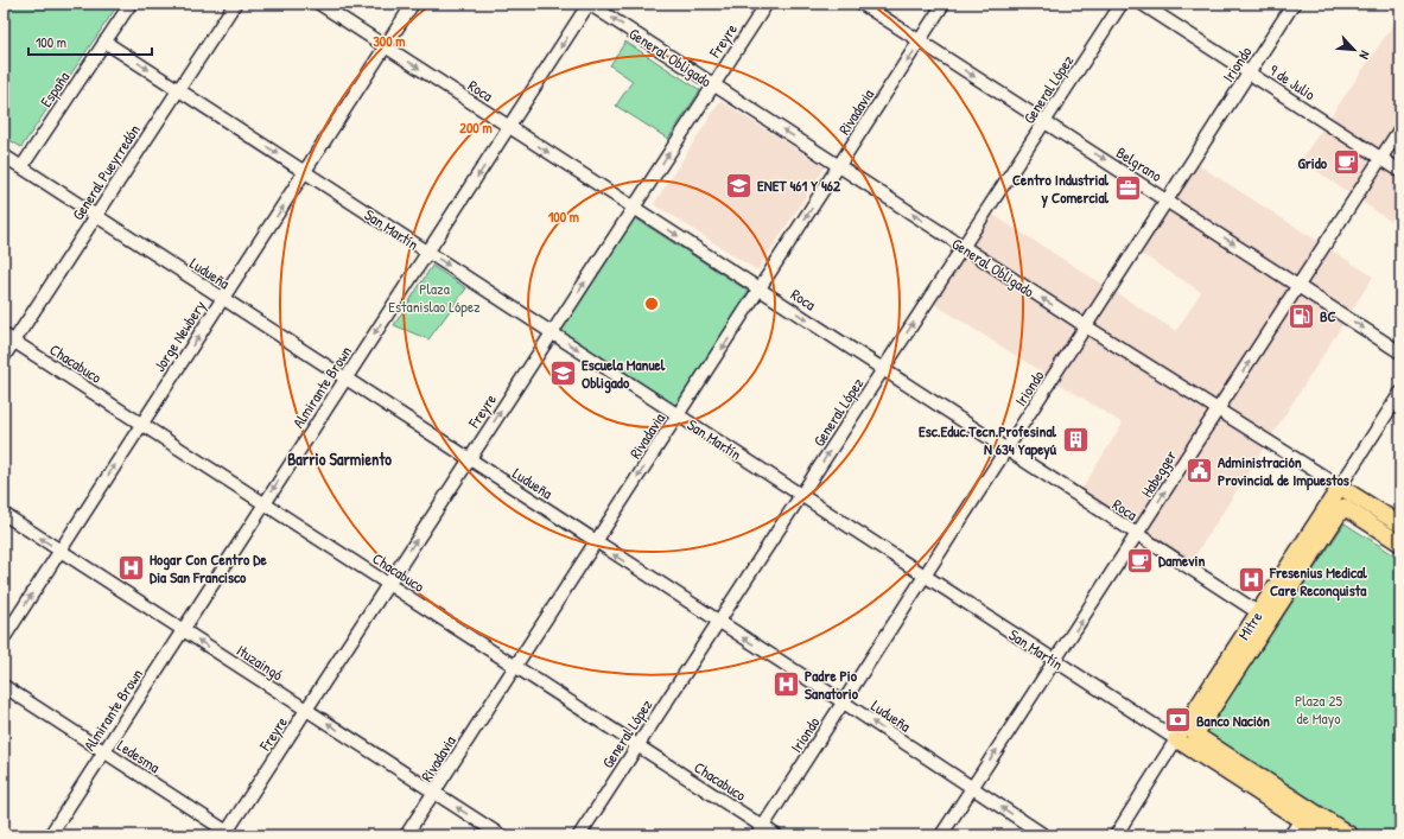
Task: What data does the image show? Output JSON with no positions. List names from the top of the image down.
{
  "streets": {
    "main road": ["General Obligado", "San Martín", "Mitre"],
    "street": [
      "Freyre",
      "Iriondo",
      "9 de Julio",
      "España",
      "General López",
      "Roca",
      "Rivadavia",
      "Belgrano",
      "General Pueyrredón",
      "Ludueña",
      "Jorge Newbery",
      "Chacabuco",
      "Almirante Brown",
      "Habegger",
      "Ituzaingó",
      "Ledesma"
    ]
  },
  "crossings": [
    ["Freyre", "General Obligado"],
    ["Freyre", "Roca"],
    ["Freyre", "San Martín"],
    ["Freyre", "Ludueña"],
    ["Freyre", "Chacabuco"],
    ["Freyre", "Ituzaingó"],
    ["Freyre", "Ledesma"],
    ["General Obligado", "Iriondo"],
    ["General Obligado", "General López"],
    ["General Obligado", "Rivadavia"],
    ["General Obligado", "Almirante Brown"],
    ["General Obligado", "Habegger"],
    ["General Obligado", "Mitre"],
    ["Iriondo", "9 de Julio"],
    ["Iriondo", "Roca"],
    ["Iriondo", "Belgrano"],
    ["Iriondo", "San Martín"],
    ["Iriondo", "Ludueña"],
    ["Iriondo", "Chacabuco"],
    ["9 de Julio", "Habegger"],
    ["España", "San Martín"],
    ["España", "Ludueña"],
    ["General López", "Roca"],
    ["General López", "Belgrano"],
    ["General López", "San Martín"],
    ["General López", "Ludueña"],
    ["General López", "Chacabuco"],
    ["Roca", "Rivadavia"],
    ["Roca", "Jorge Newbery"],
    ["Roca", "Almirante Brown"],
    ["Roca", "Habegger"],
    ["Roca", "Mitre"],
    ["Rivadavia", "Belgrano"],
    ["Rivadavia", "San Martín"],
    ["Rivadavia", "Ludueña"],
    ["Rivadavia", "Chacabuco"],
    ["Rivadavia", "Ituzaingó"],
    ["Belgrano", "Habegger"],
    ["General Pueyrredón", "San Martín"],
    ["General Pueyrredón", "Ludueña"],
    ["General Pueyrredón", "Chacabuco"],
    ["San Martín", "Jorge Newbery"],
    ["San Martín", "Almirante Brown"],
    ["San Martín", "Habegger"],
    ["San Martín", "Mitre"],
    ["Ludueña", "Jorge Newbery"],
    ["Ludueña", "Almirante Brown"],
    ["Ludueña", "Habegger"],
    ["Jorge Newbery", "Chacabuco"],
    ["Jorge Newbery", "Ituzaingó"],
    ["Chacabuco", "Almirante Brown"],
    ["Almirante Brown", "Ituzaingó"],
    ["Almirante Brown", "Ledesma"]
  ],
  "one_way": [
    "Freyre",
    "General Obligado",
    "Roca",
    "Rivadavia",
    "Belgrano",
    "Ludueña",
    "Jorge Newbery",
    "Almirante Brown",
    "Habegger",
    "Ituzaingó"
  ],
  "districts": ["Barrio Sarmiento"],
  "parks": ["Plaza Estanislao López", "Plaza 25 de Mayo"],
  "places": {
    "cafe": ["Grido", "Damevin"],
    "school or university": ["ENET 461 Y 462", "Escuela Manuel Obligado"],
    "office": ["Centro Industrial y Comercial"],
    "fuel station": ["BC"],
    "building": ["Esc.Educ.Tecn.Profesinal N 634 Yapeyú"],
    "public building": ["Administración Provincial de Impuestos"],
    "hospital": ["Hogar Con Centro De Dia San Francisco", "Fresenius Medical Care Reconquista", "Padre Pio Sanatorio"],
    "bank": ["Banco Nación"]
  },
  "scale_bar": "100 m",
  "north": "bottom right",
  "rings": ["300 m", "200 m", "100 m"]
}
